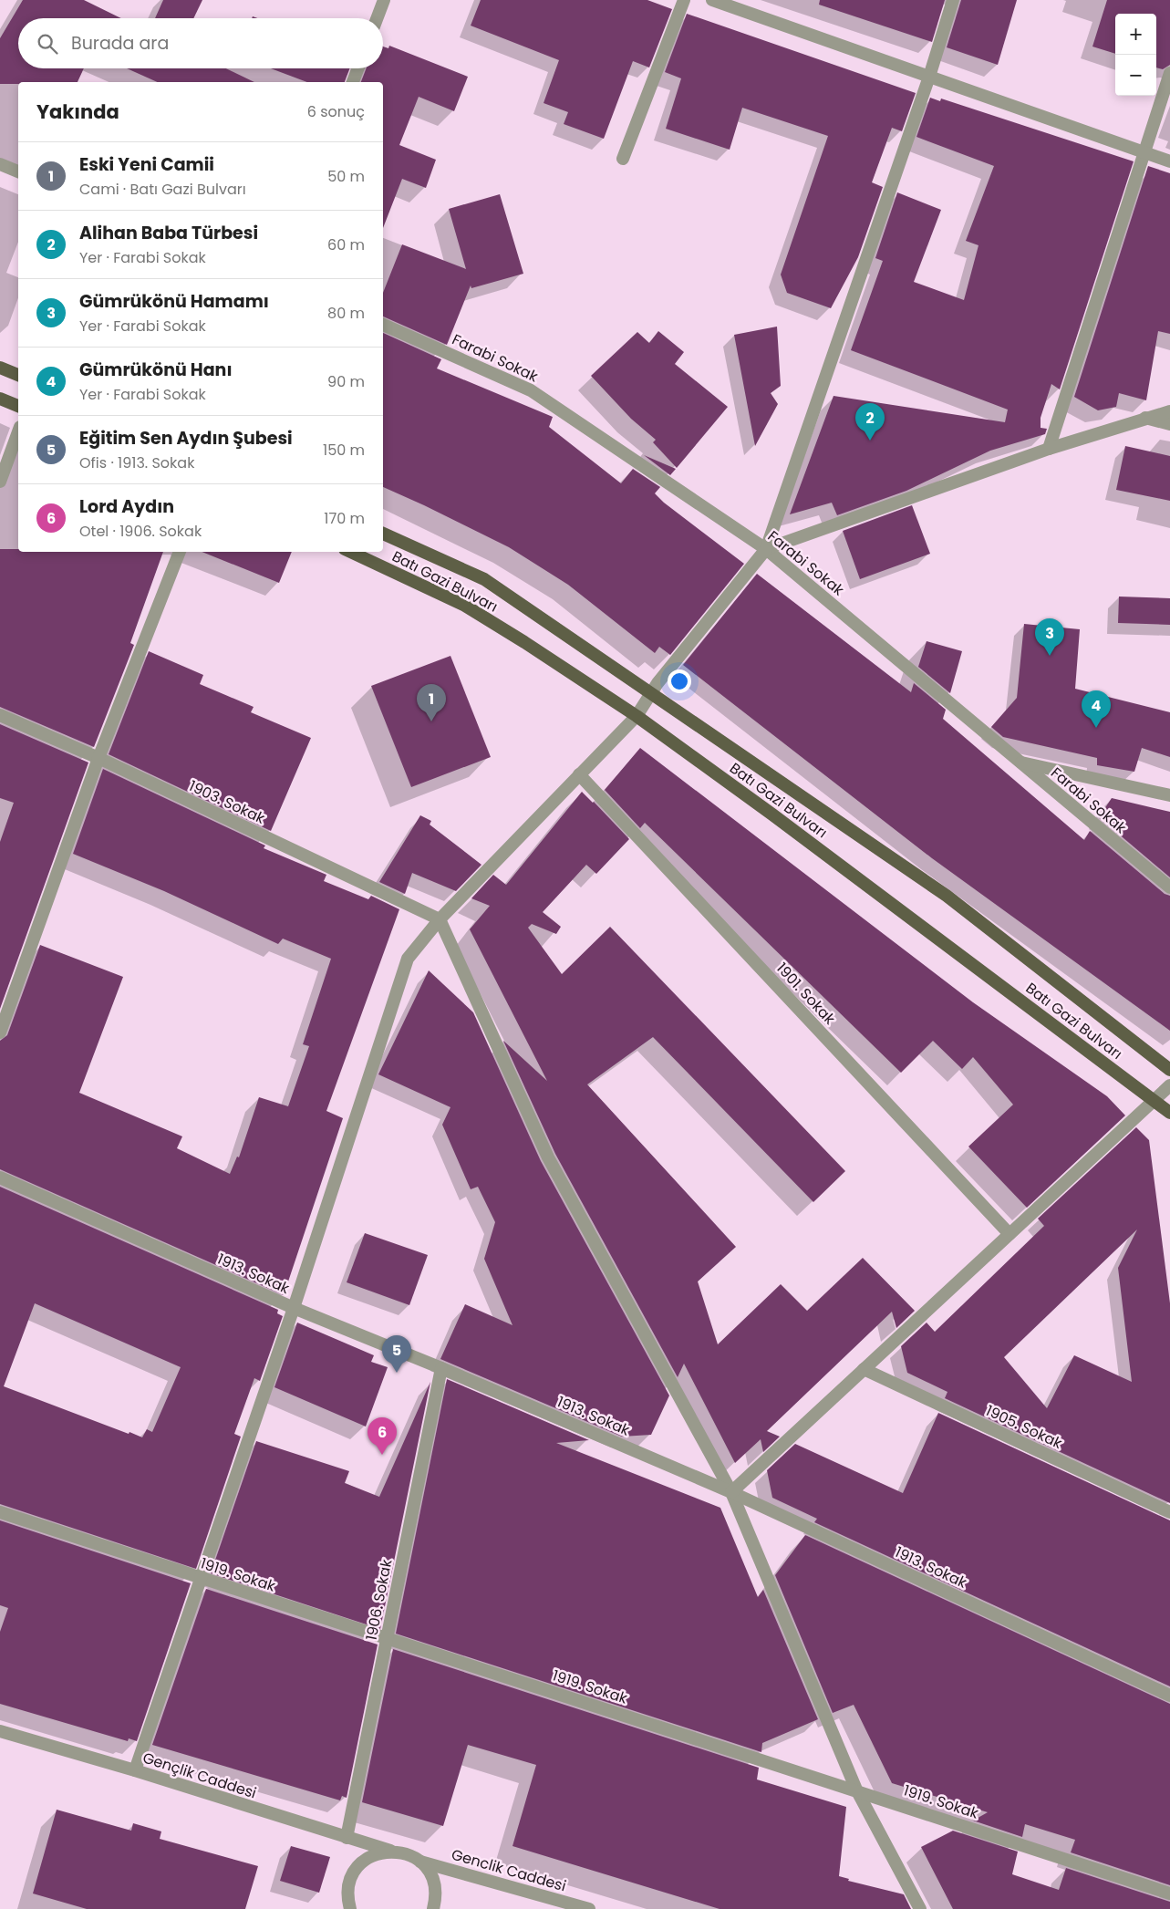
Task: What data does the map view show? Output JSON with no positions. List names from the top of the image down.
{
  "streets": {
    "main road": ["Batı Gazi Bulvarı"],
    "street": [
      "Farabi Sokak",
      "1903. Sokak",
      "1901. Sokak",
      "1913. Sokak",
      "1905. Sokak",
      "1919. Sokak",
      "1906. Sokak",
      "Gençlik Caddesi",
      "Genclik Caddesi"
    ]
  },
  "crossings": [
    ["1913. Sokak", "1906. Sokak"],
    ["1919. Sokak", "1906. Sokak"],
    ["1906. Sokak", "Gençlik Caddesi"],
    ["Gençlik Caddesi", "Genclik Caddesi"]
  ],
  "page": {
    "map_buttons": ["+", "−"],
    "search": "Burada ara",
    "heading": ["Yakında", "6 sonuç"],
    "list": [
      {
        "mark": "1",
        "name": "Eski Yeni Camii",
        "note": "Cami · Batı Gazi Bulvarı",
        "value": "50 m"
      },
      {
        "mark": "2",
        "name": "Alihan Baba Türbesi",
        "note": "Yer · Farabi Sokak",
        "value": "60 m"
      },
      {
        "mark": "3",
        "name": "Gümrükönü Hamamı",
        "note": "Yer · Farabi Sokak",
        "value": "80 m"
      },
      {
        "mark": "4",
        "name": "Gümrükönü Hanı",
        "note": "Yer · Farabi Sokak",
        "value": "90 m"
      },
      {
        "mark": "5",
        "name": "Eğitim Sen Aydın Şubesi",
        "note": "Ofis · 1913. Sokak",
        "value": "150 m"
      },
      {
        "mark": "6",
        "name": "Lord Aydın",
        "note": "Otel · 1906. Sokak",
        "value": "170 m"
      }
    ],
    "pins": [
      "2",
      "3",
      "1",
      "4",
      "5",
      "6"
    ]
  }
}
